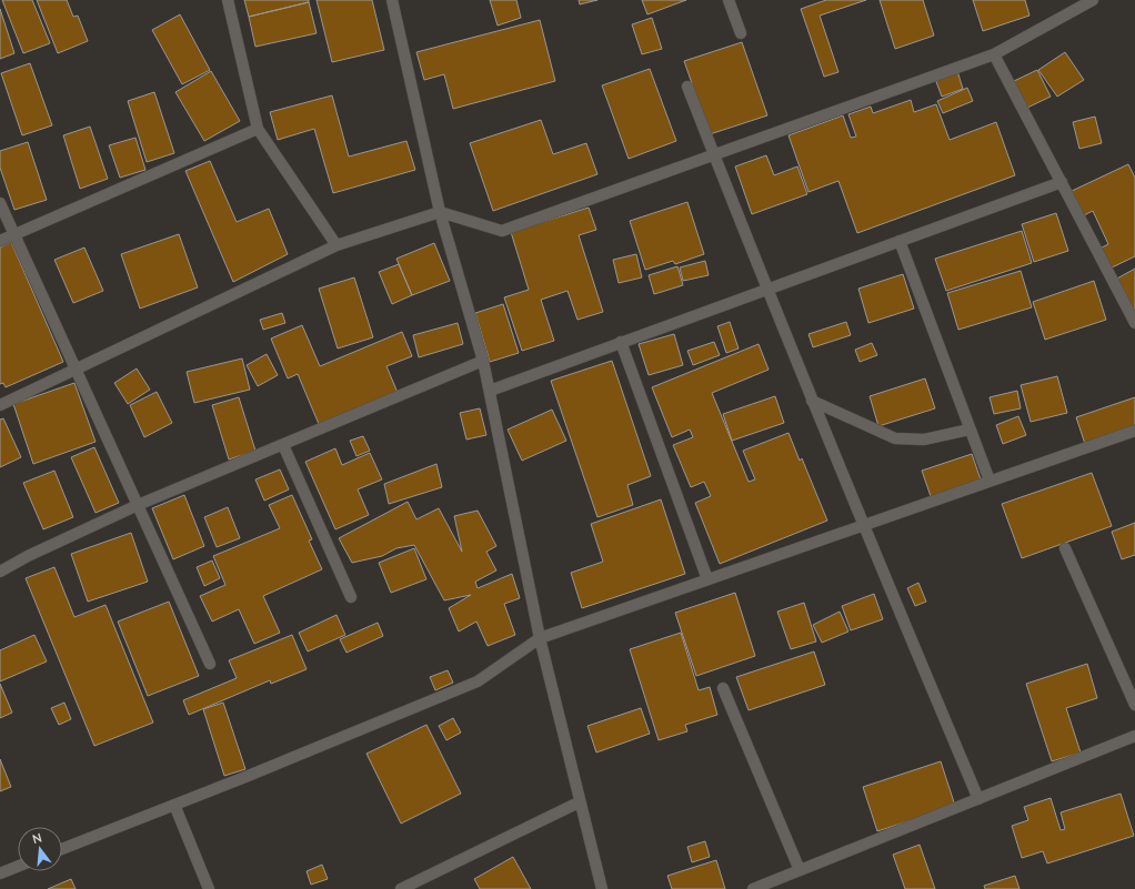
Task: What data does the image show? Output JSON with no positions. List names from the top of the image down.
{
  "north": "top"
}
